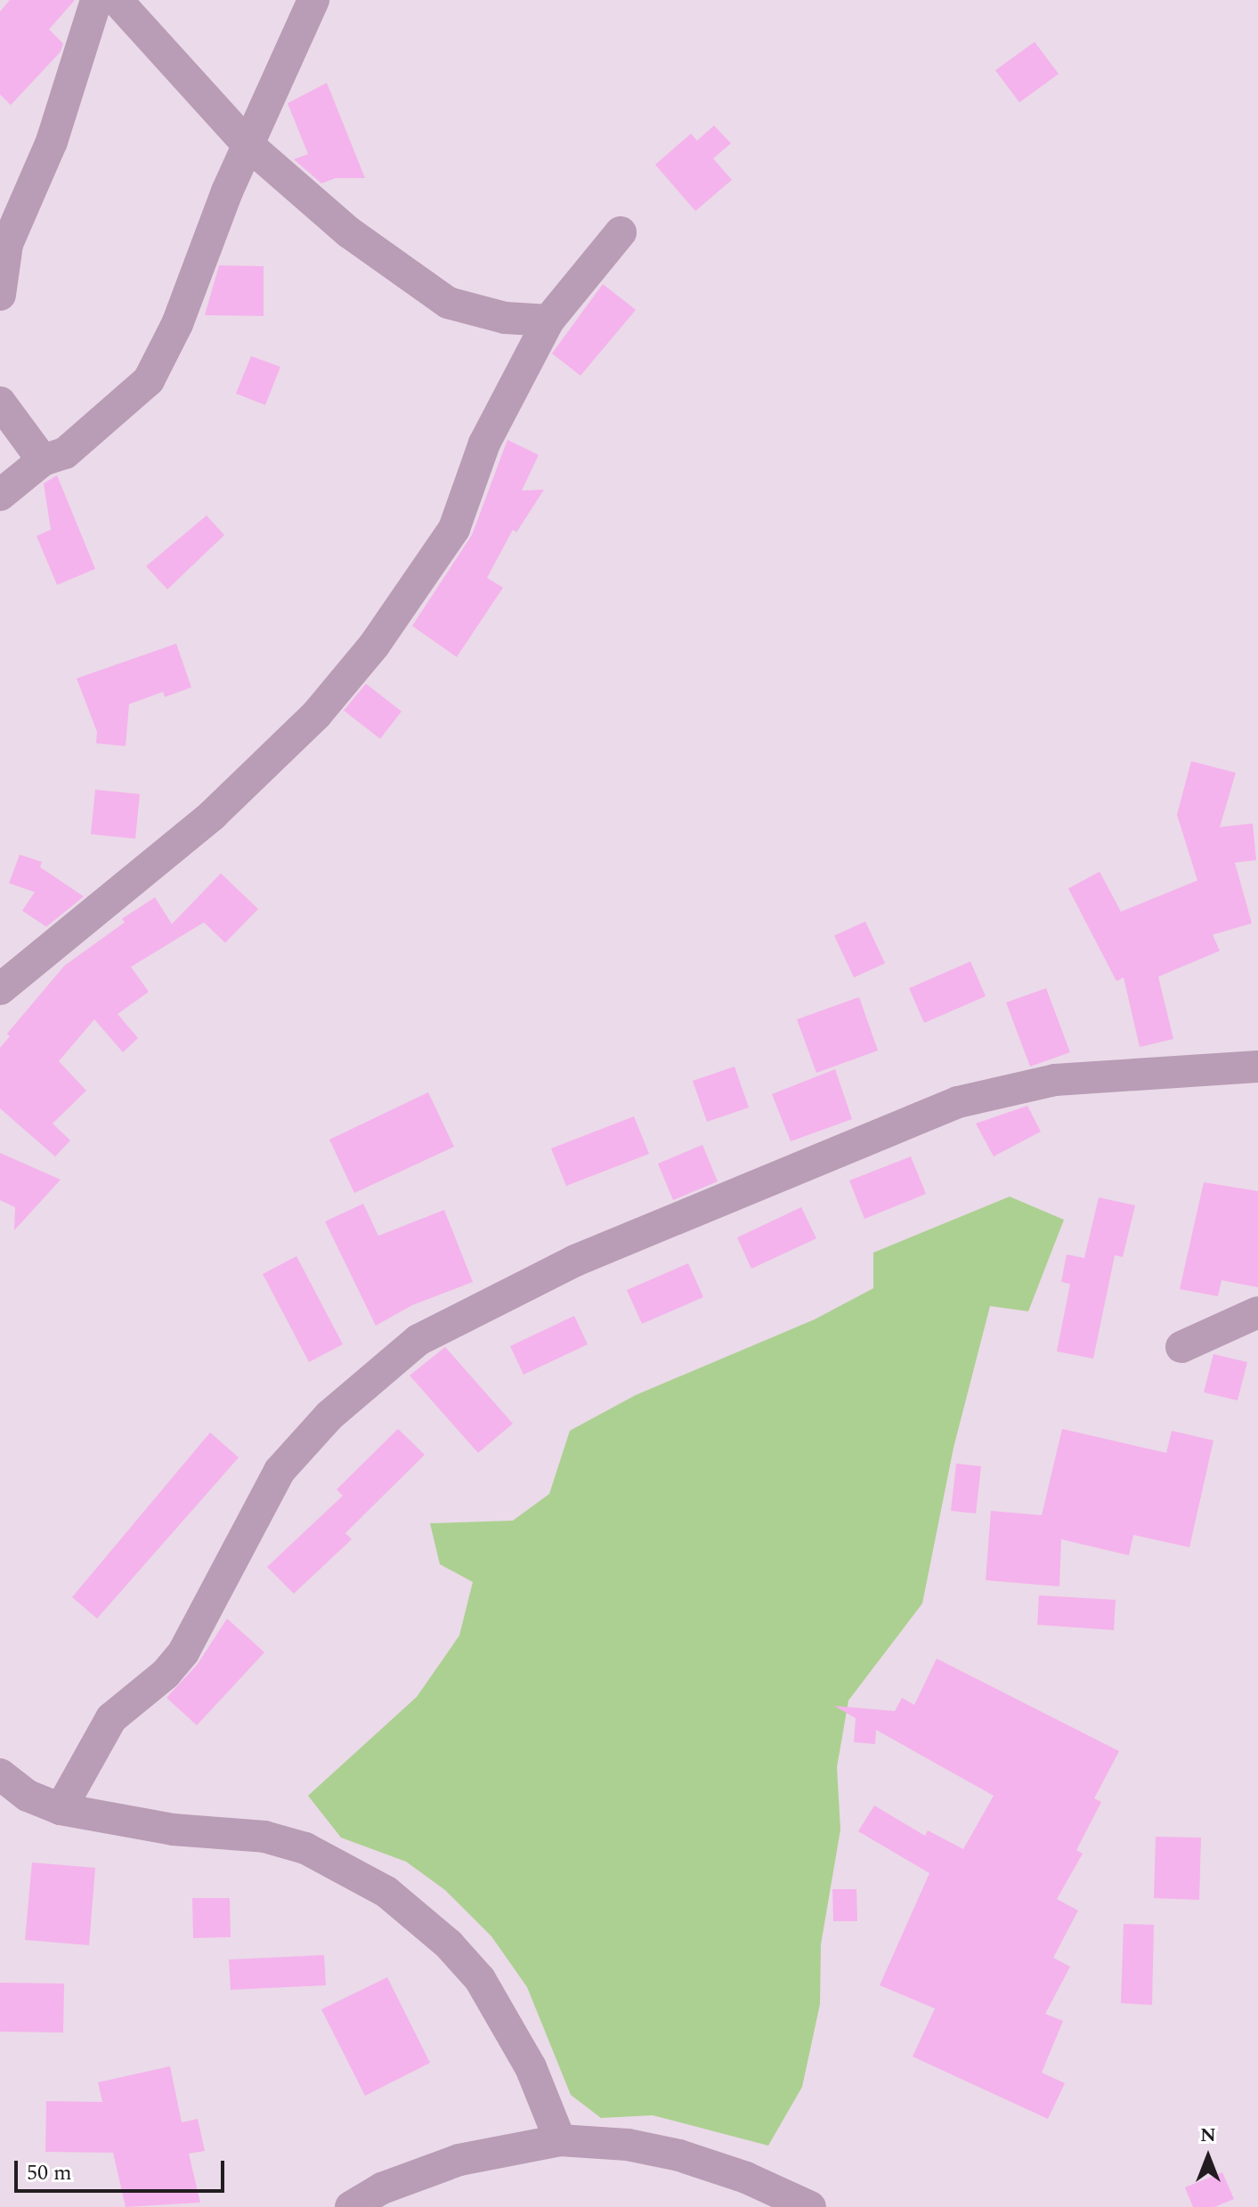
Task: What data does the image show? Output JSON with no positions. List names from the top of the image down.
{
  "scale_bar": "50 m",
  "north": "top"
}
